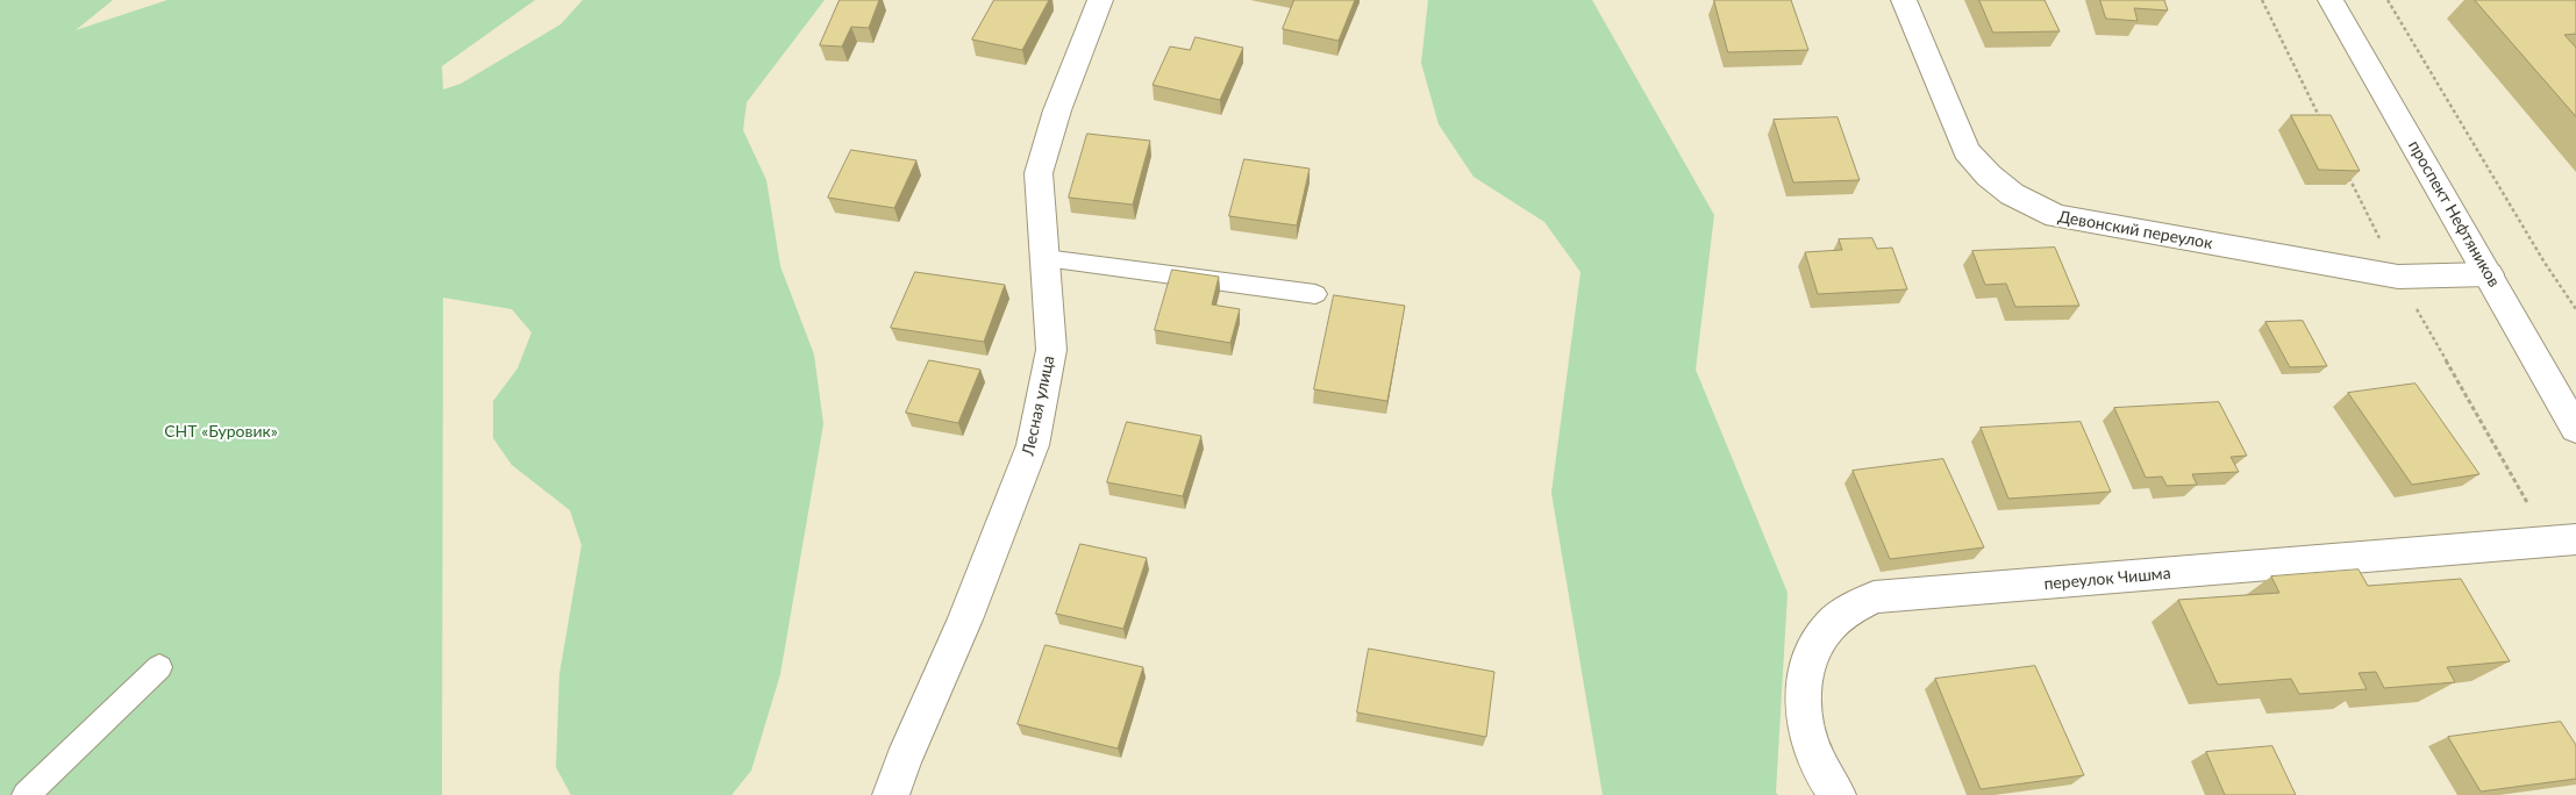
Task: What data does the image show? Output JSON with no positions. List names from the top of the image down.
{
  "streets": {
    "street": [
      "проспект Нефтяников",
      "Девонский переулок",
      "Лесная улица",
      "переулок Чишма"
    ]
  },
  "crossings": [
    ["проспект Нефтяников", "Девонский переулок"]
  ],
  "parks": ["СНТ «Буровик»"]
}
